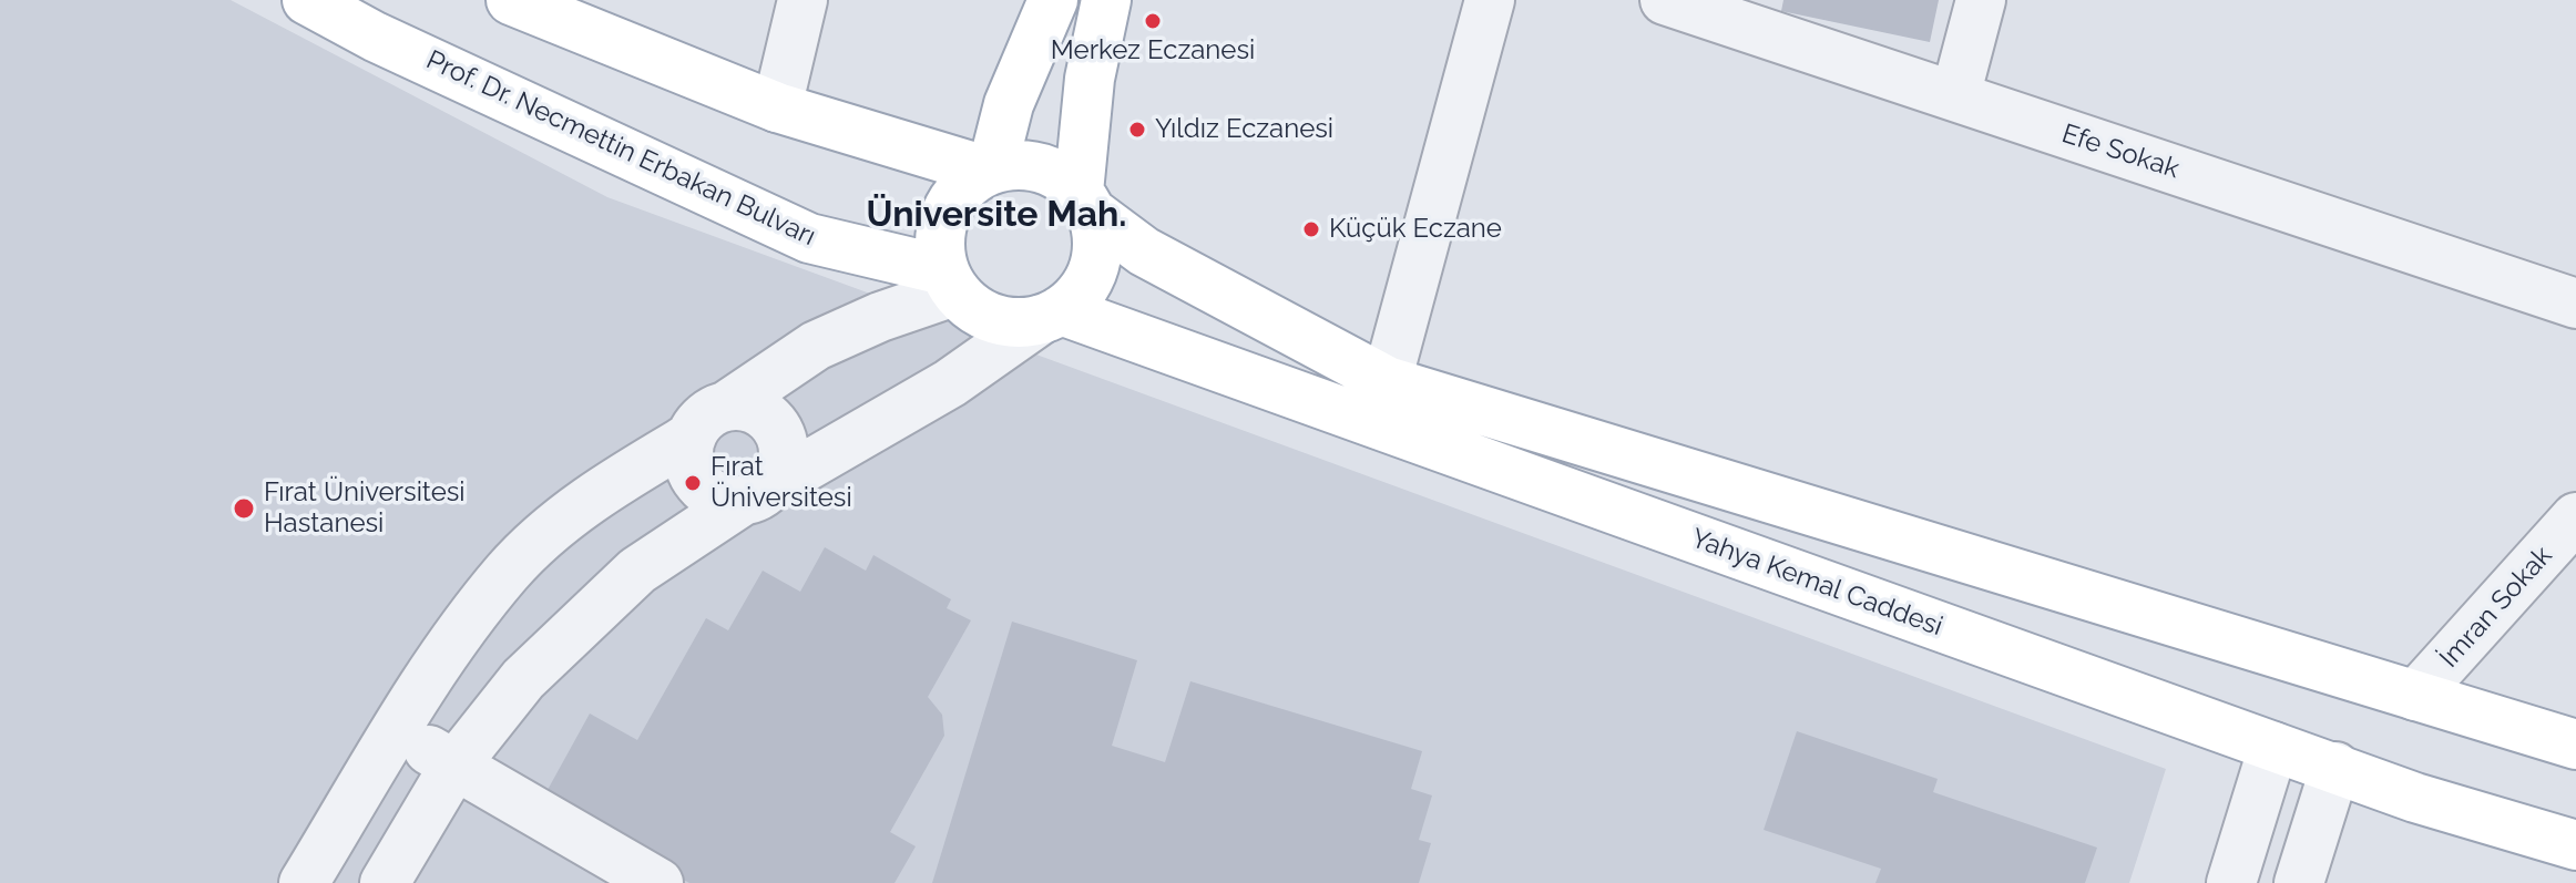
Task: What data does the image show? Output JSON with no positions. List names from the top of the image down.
{
  "streets": {
    "main road": ["Prof. Dr. Necmettin Erbakan Bulvarı", "Yahya Kemal Caddesi"],
    "street": ["Efe Sokak", "İmran Sokak"]
  },
  "crossings": [
    ["Prof. Dr. Necmettin Erbakan Bulvarı", "Yahya Kemal Caddesi"]
  ],
  "districts": ["Üniversite Mah."],
  "places": [
    "Merkez Eczanesi",
    "Yıldız Eczanesi",
    "Küçük Eczane",
    "Fırat Üniversitesi",
    "Fırat Üniversitesi Hastanesi"
  ]
}
